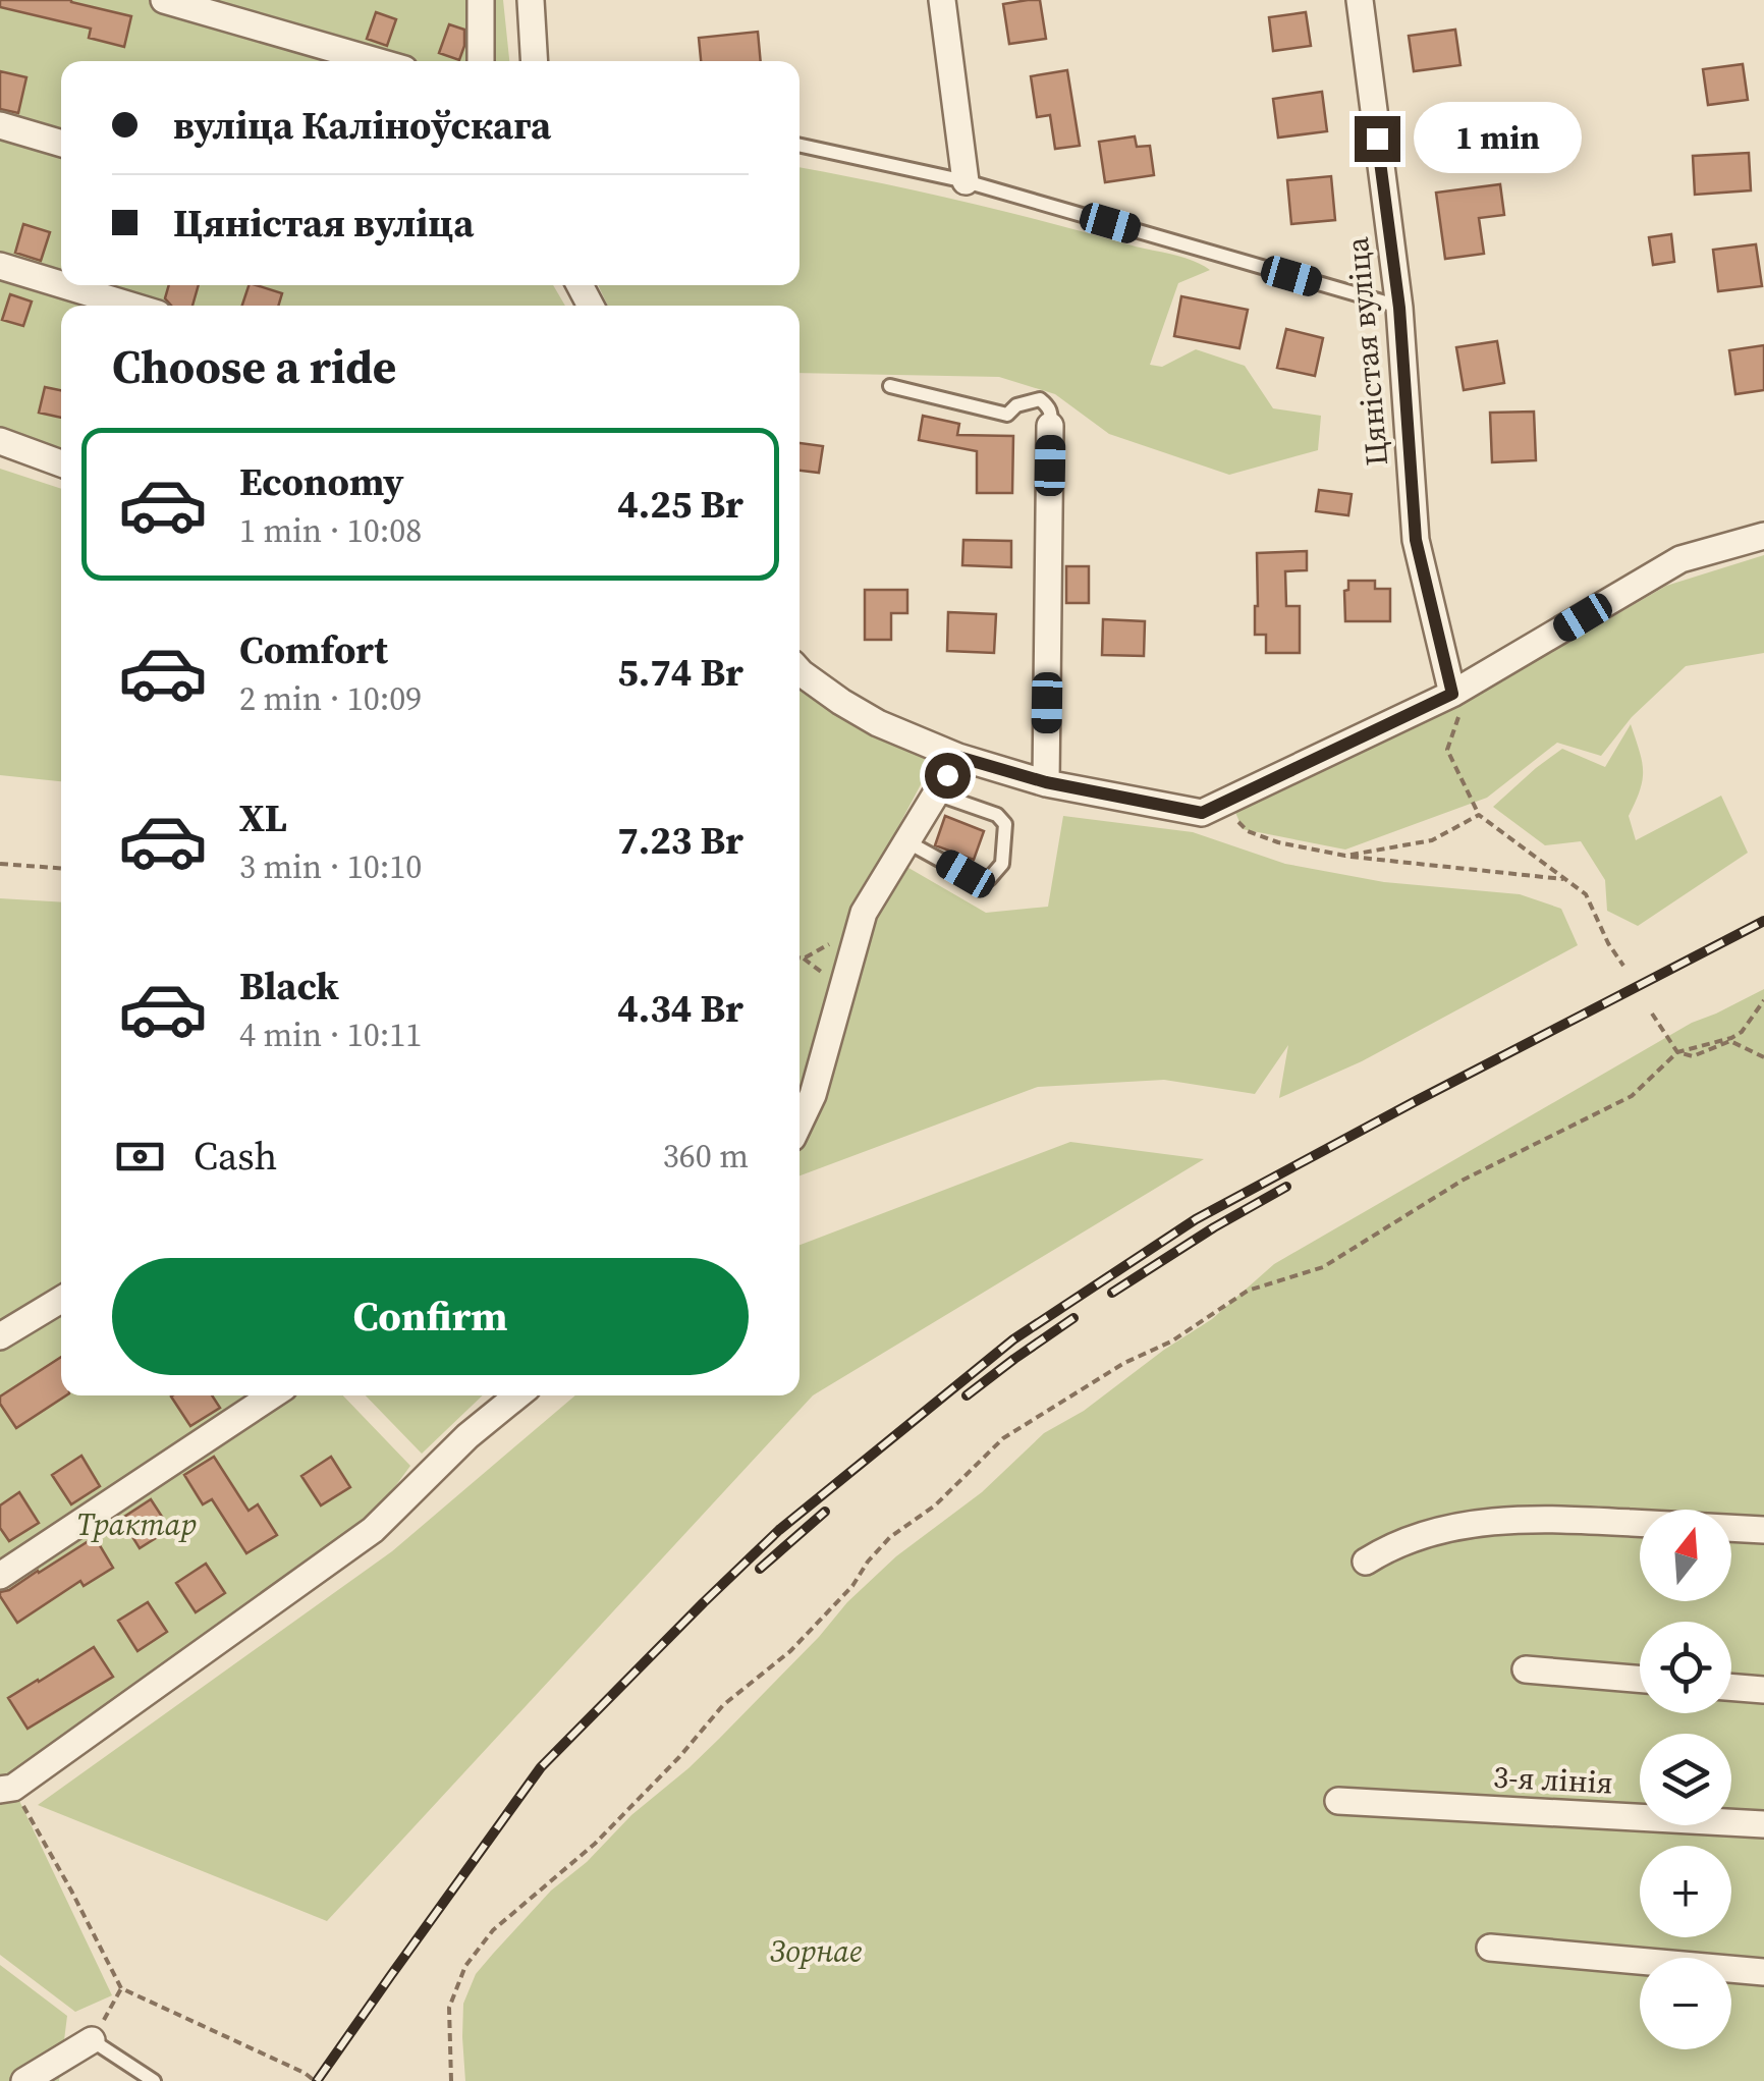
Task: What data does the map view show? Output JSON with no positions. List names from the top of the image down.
{
  "streets": {
    "street": ["Цяністая вуліца", "3-я лінія"]
  },
  "parks": ["Трактар", "Зорнае"],
  "north": "top",
  "page": {
    "banner": ["вуліца Каліноўскага", "Цяністая вуліца"],
    "bubble": "1 min",
    "heading": "Choose a ride",
    "list": [
      {
        "name": "Economy",
        "note": "1 min · 10:08",
        "value": "4.25 Br"
      },
      {
        "name": "Comfort",
        "note": "2 min · 10:09",
        "value": "5.74 Br"
      },
      {
        "name": "XL",
        "note": "3 min · 10:10",
        "value": "7.23 Br"
      },
      {
        "name": "Black",
        "note": "4 min · 10:11",
        "value": "4.34 Br"
      }
    ],
    "pay": ["Cash", "360 m"],
    "buttons": "Confirm",
    "map_buttons": ["+", "−"]
  }
}
